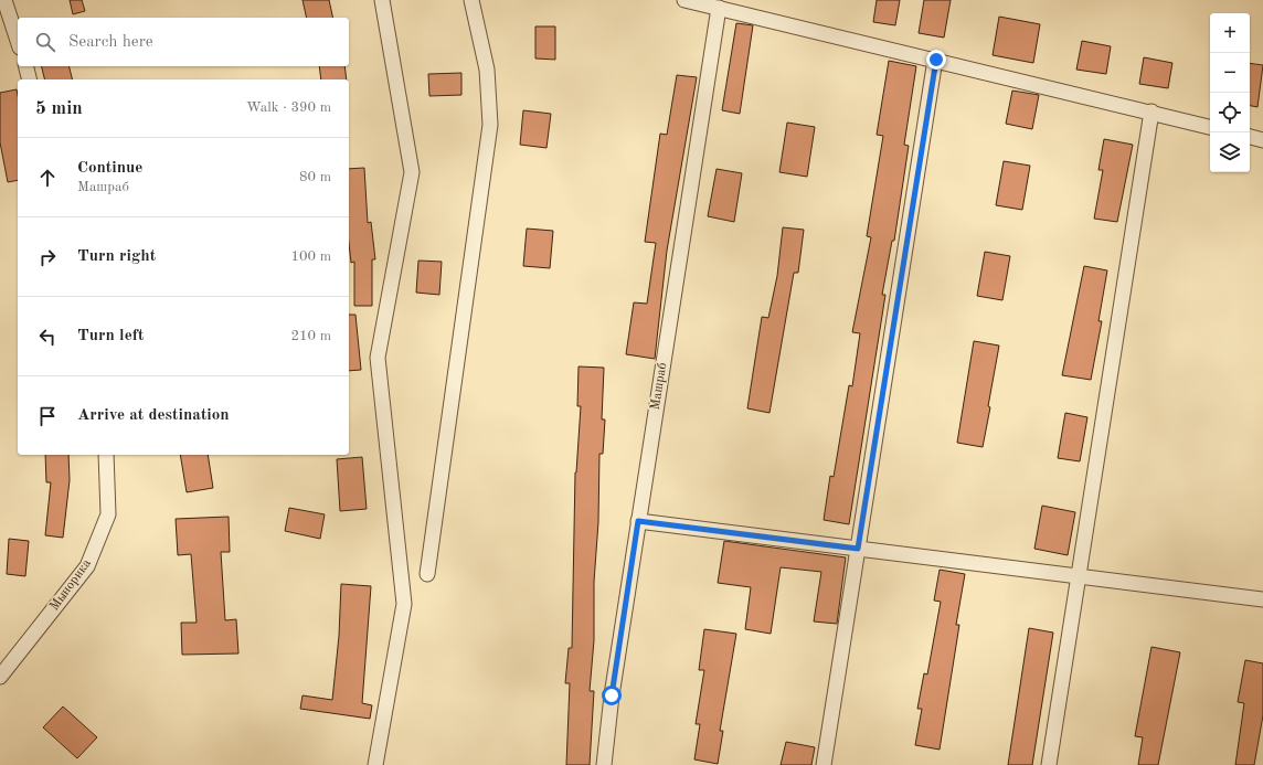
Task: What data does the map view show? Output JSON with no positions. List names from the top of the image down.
{
  "streets": {
    "street": ["Машраб", "Мынорика"]
  },
  "page": {
    "map_buttons": ["+", "−"],
    "search": "Search here",
    "heading": ["5 min", "Walk · 390 m"],
    "list": [
      ["Continue", "Машраб", "80 m"],
      ["Turn right", "100 m"],
      ["Turn left", "210 m"],
      "Arrive at destination"
    ]
  }
}
